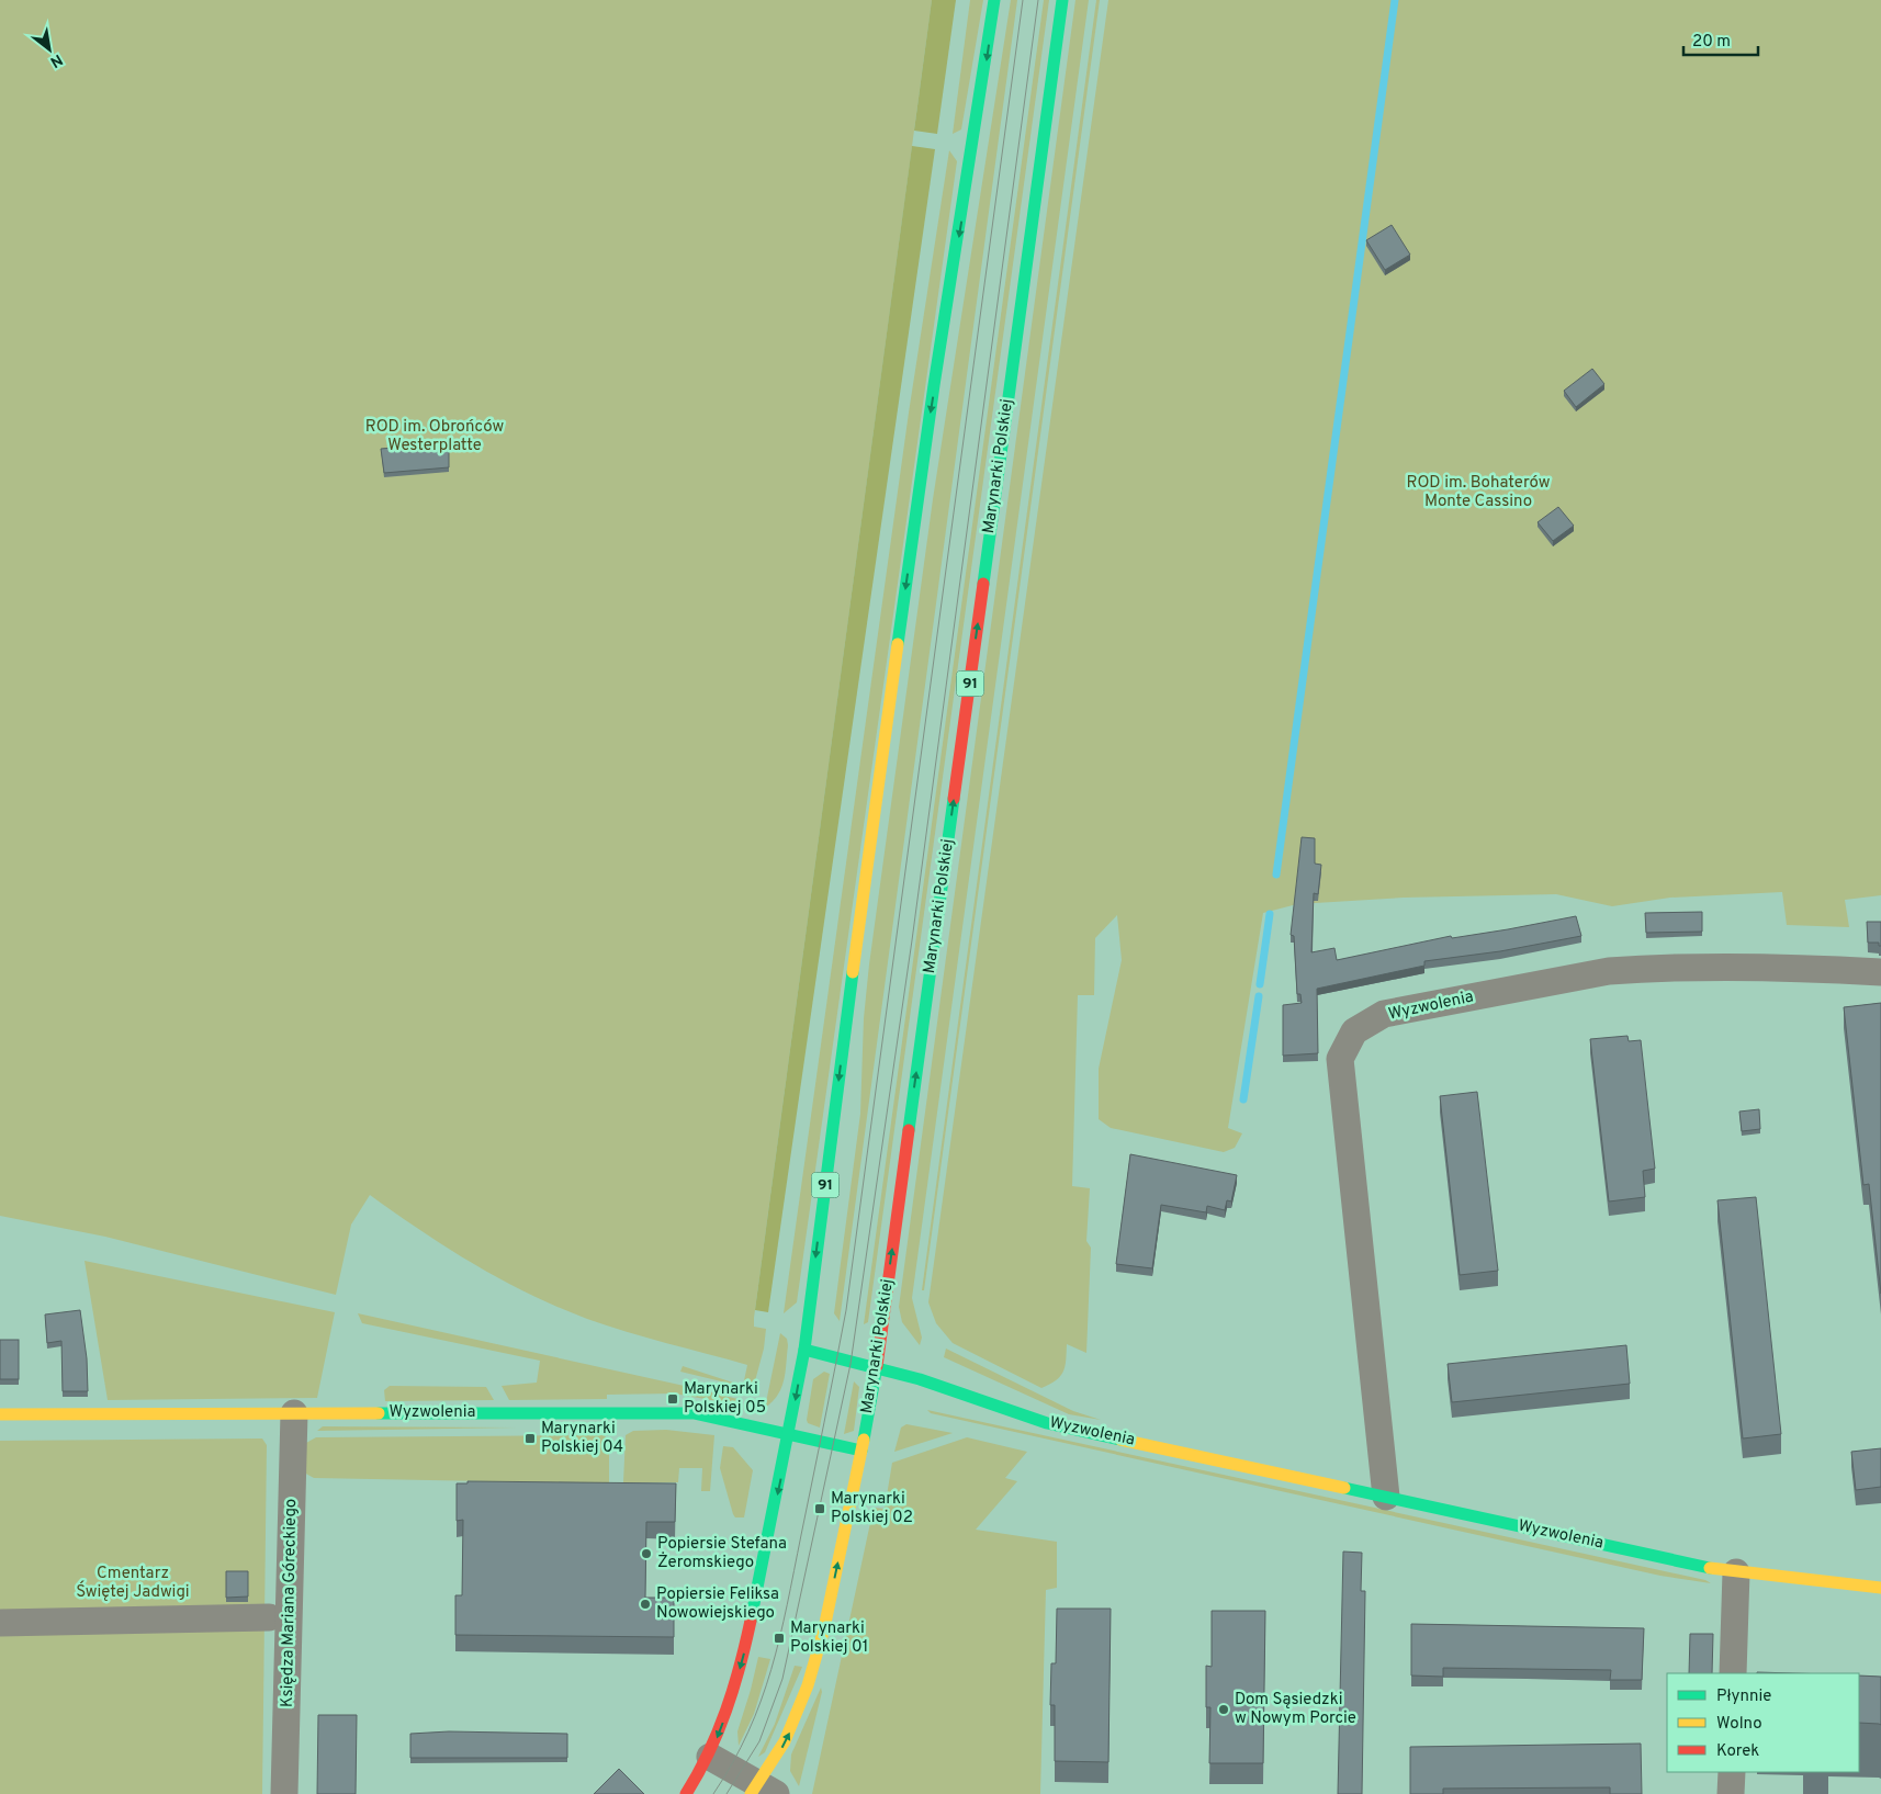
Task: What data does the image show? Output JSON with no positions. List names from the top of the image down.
{
  "streets": {
    "main road": ["Marynarki Polskiej", "91", "Wyzwolenia"],
    "street": ["Księdza Mariana Góreckiego"]
  },
  "crossings": [
    ["Marynarki Polskiej", "Wyzwolenia"],
    ["91", "Wyzwolenia"],
    ["Wyzwolenia", "Księdza Mariana Góreckiego"]
  ],
  "parks": ["ROD im. Obrońców Westerplatte", "ROD im. Bohaterów Monte Cassino", "Cmentarz Świętej Jadwigi"],
  "places": {
    "transit": [
      "Marynarki Polskiej 05",
      "Marynarki Polskiej 04",
      "Marynarki Polskiej 02",
      "Marynarki Polskiej 01"
    ],
    "other": ["Popiersie Stefana Żeromskiego", "Popiersie Feliksa Nowowiejskiego", "Dom Sąsiedzki w Nowym Porcie"]
  },
  "legend": ["Płynnie", "Wolno", "Korek"],
  "scale_bar": "20 m",
  "north": "bottom right"
}
